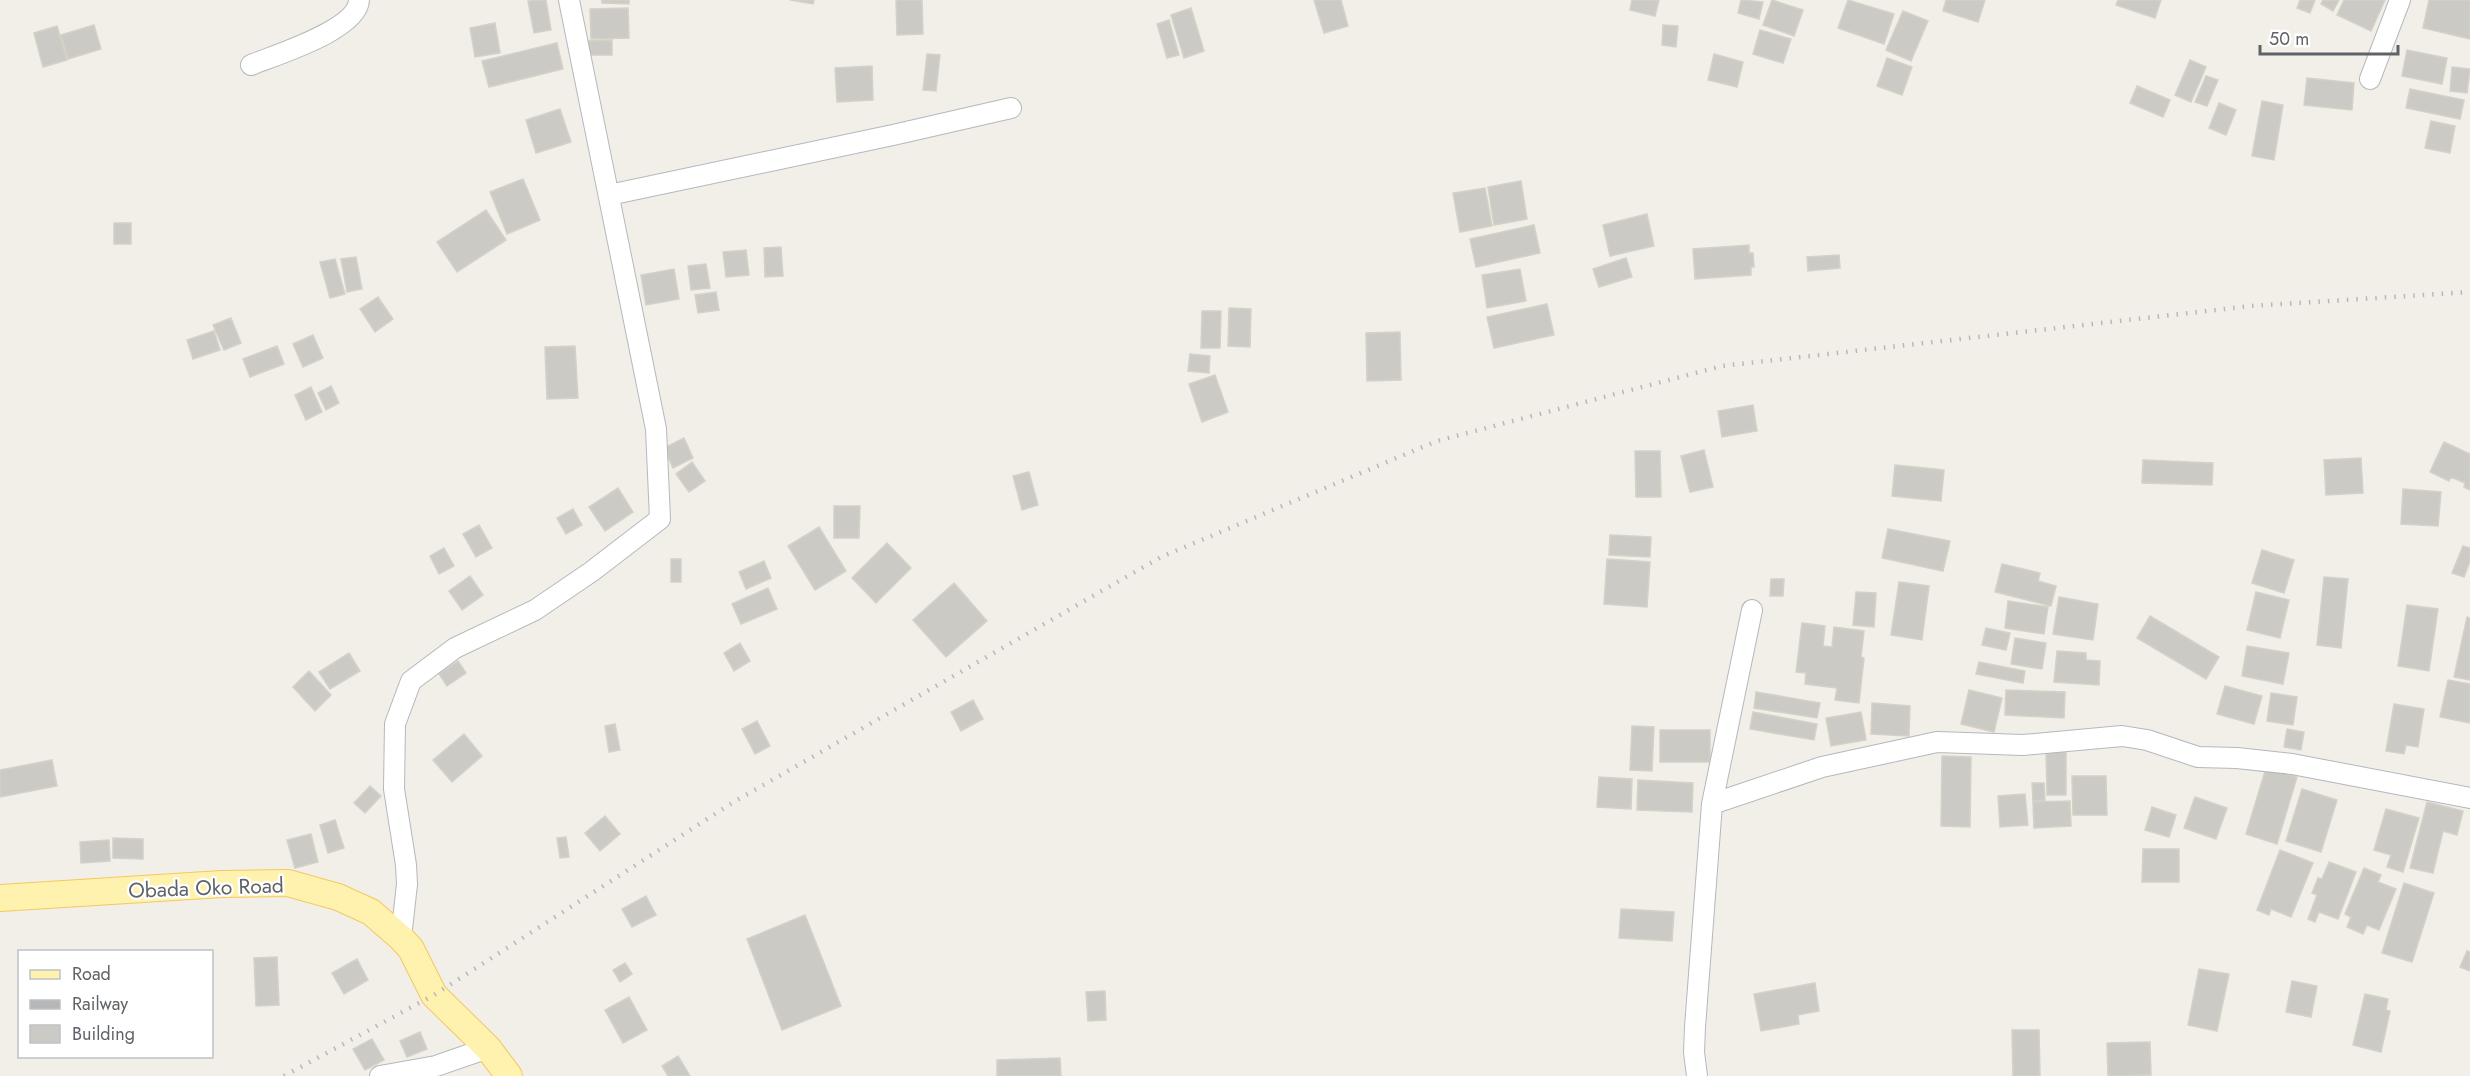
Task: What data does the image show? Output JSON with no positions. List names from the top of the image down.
{
  "streets": {
    "main road": ["Obada Oko Road"]
  },
  "legend": ["Road", "Railway", "Building"],
  "scale_bar": "50 m"
}
